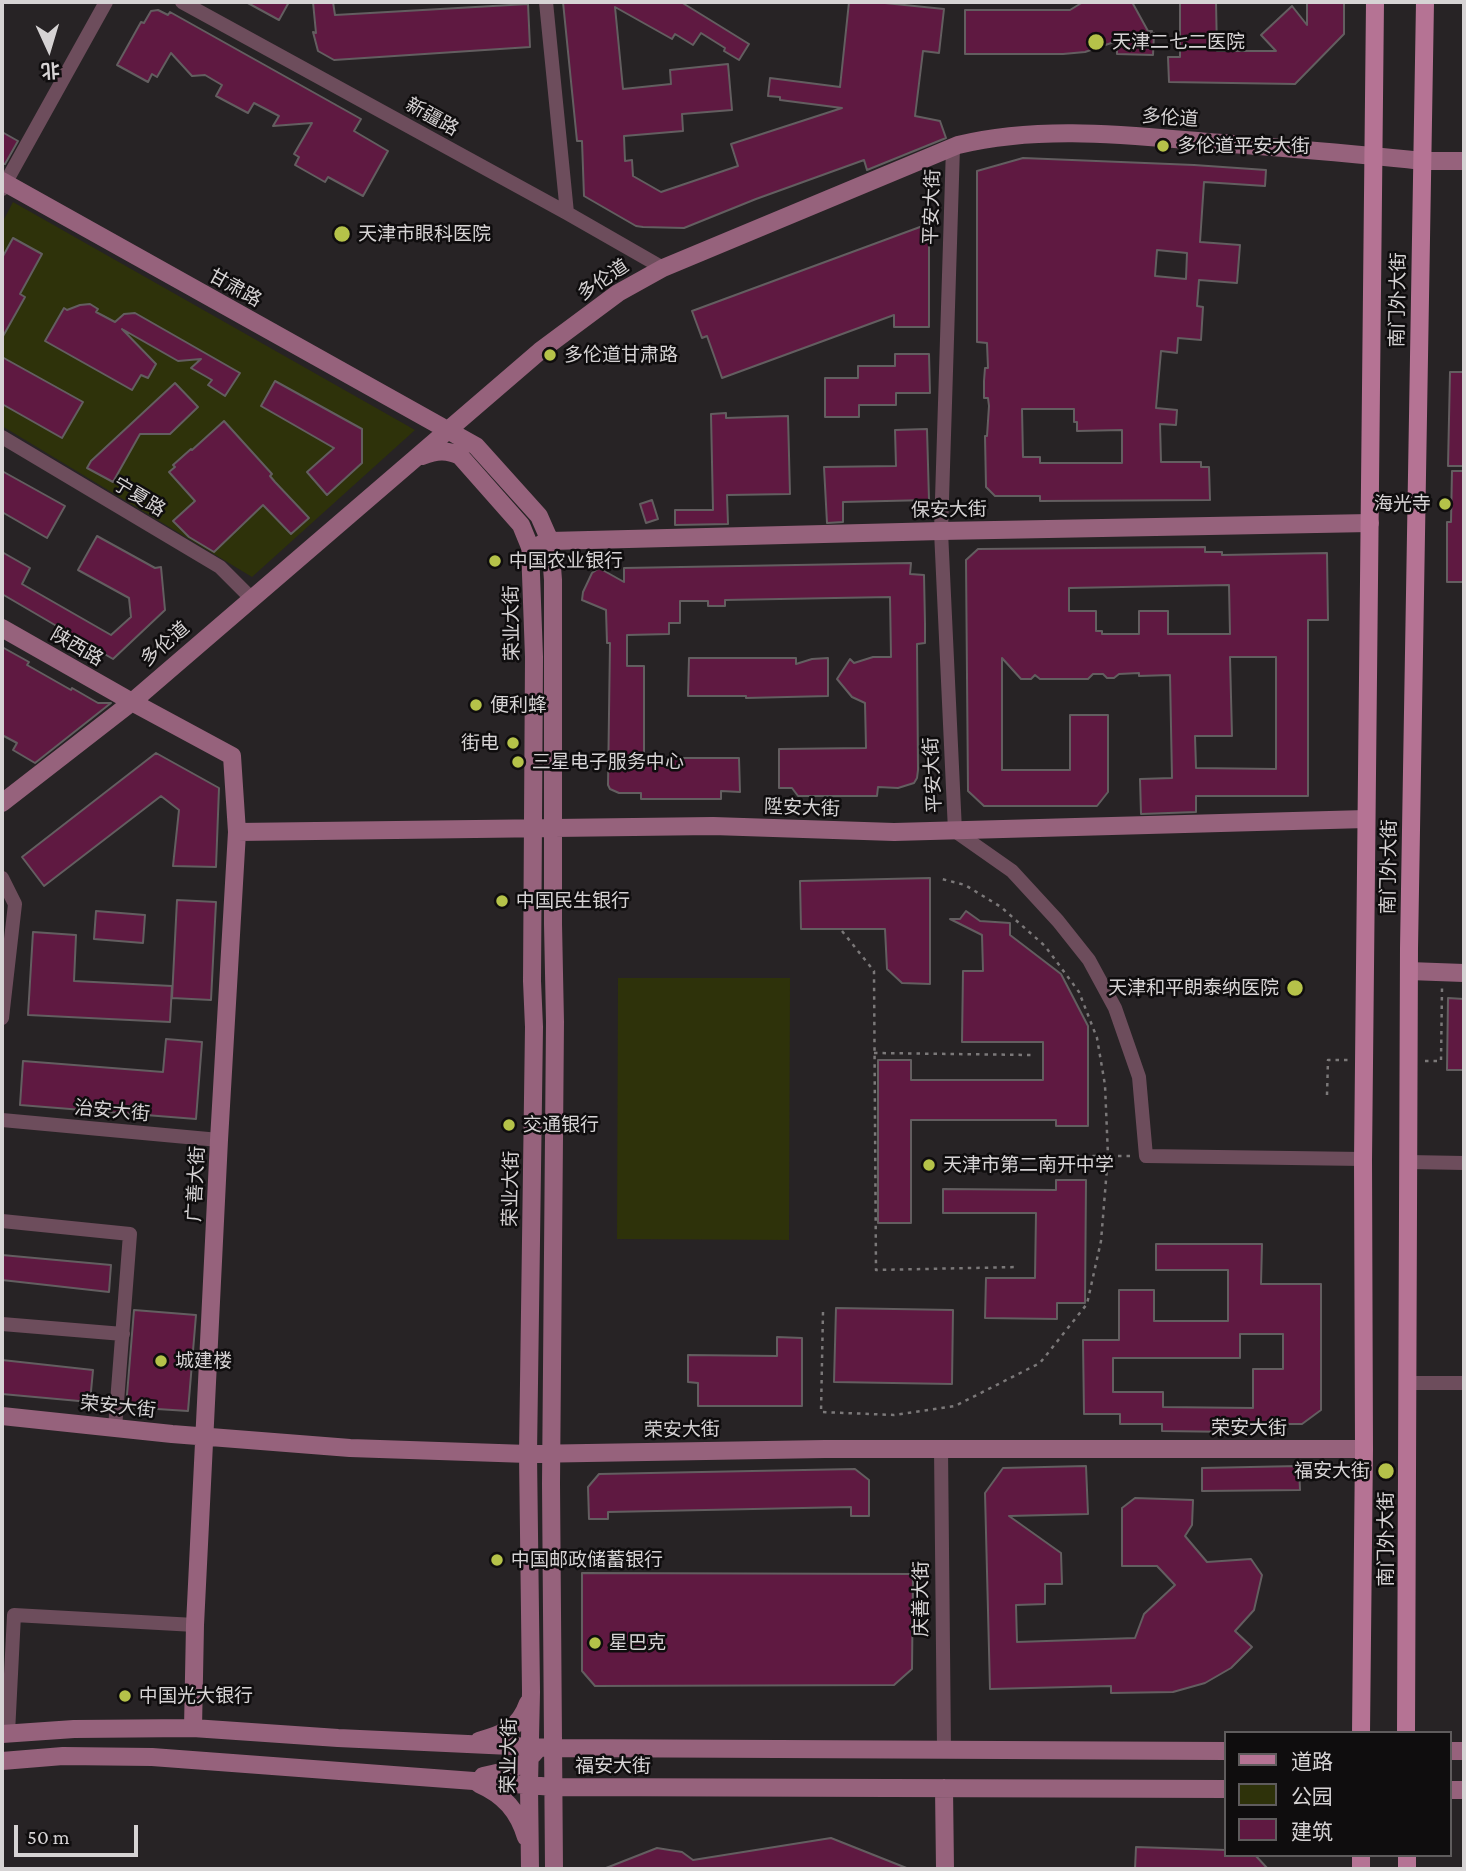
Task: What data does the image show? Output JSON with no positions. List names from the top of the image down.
{
  "streets": {
    "main road": ["南门外大街"],
    "street": [
      "新疆路",
      "多伦道",
      "平安大街",
      "甘肃路",
      "宁夏路",
      "保安大街",
      "荣业大街",
      "陕西路",
      "陞安大街",
      "治安大街",
      "广善大街",
      "荣安大街",
      "庆善大街",
      "福安大街"
    ]
  },
  "crossings": [
    ["新疆路", "多伦道"],
    ["多伦道", "平安大街"],
    ["多伦道", "甘肃路"],
    ["多伦道", "南门外大街"],
    ["多伦道", "宁夏路"],
    ["多伦道", "荣业大街"],
    ["多伦道", "陕西路"],
    ["多伦道", "广善大街"],
    ["平安大街", "保安大街"],
    ["平安大街", "陞安大街"],
    ["甘肃路", "荣业大街"],
    ["南门外大街", "保安大街"],
    ["南门外大街", "陞安大街"],
    ["南门外大街", "荣安大街"],
    ["保安大街", "荣业大街"],
    ["荣业大街", "陞安大街"],
    ["荣业大街", "荣安大街"],
    ["荣业大街", "福安大街"],
    ["陕西路", "广善大街"],
    ["陞安大街", "广善大街"],
    ["治安大街", "广善大街"],
    ["广善大街", "荣安大街"],
    ["广善大街", "福安大街"],
    ["荣安大街", "庆善大街"],
    ["庆善大街", "福安大街"]
  ],
  "places": [
    "天津二七二医院",
    "多伦道平安大街",
    "天津市眼科医院",
    "多伦道甘肃路",
    "海光寺",
    "中国农业银行",
    "便利蜂",
    "街电",
    "三星电子服务中心",
    "中国民生银行",
    "天津和平朗泰纳医院",
    "交通银行",
    "天津市第二南开中学",
    "城建楼",
    "福安大街",
    "中国邮政储蓄银行",
    "星巴克",
    "中国光大银行"
  ],
  "legend": ["道路", "公园", "建筑"],
  "scale_bar": "50 m",
  "north": "bottom"
}
